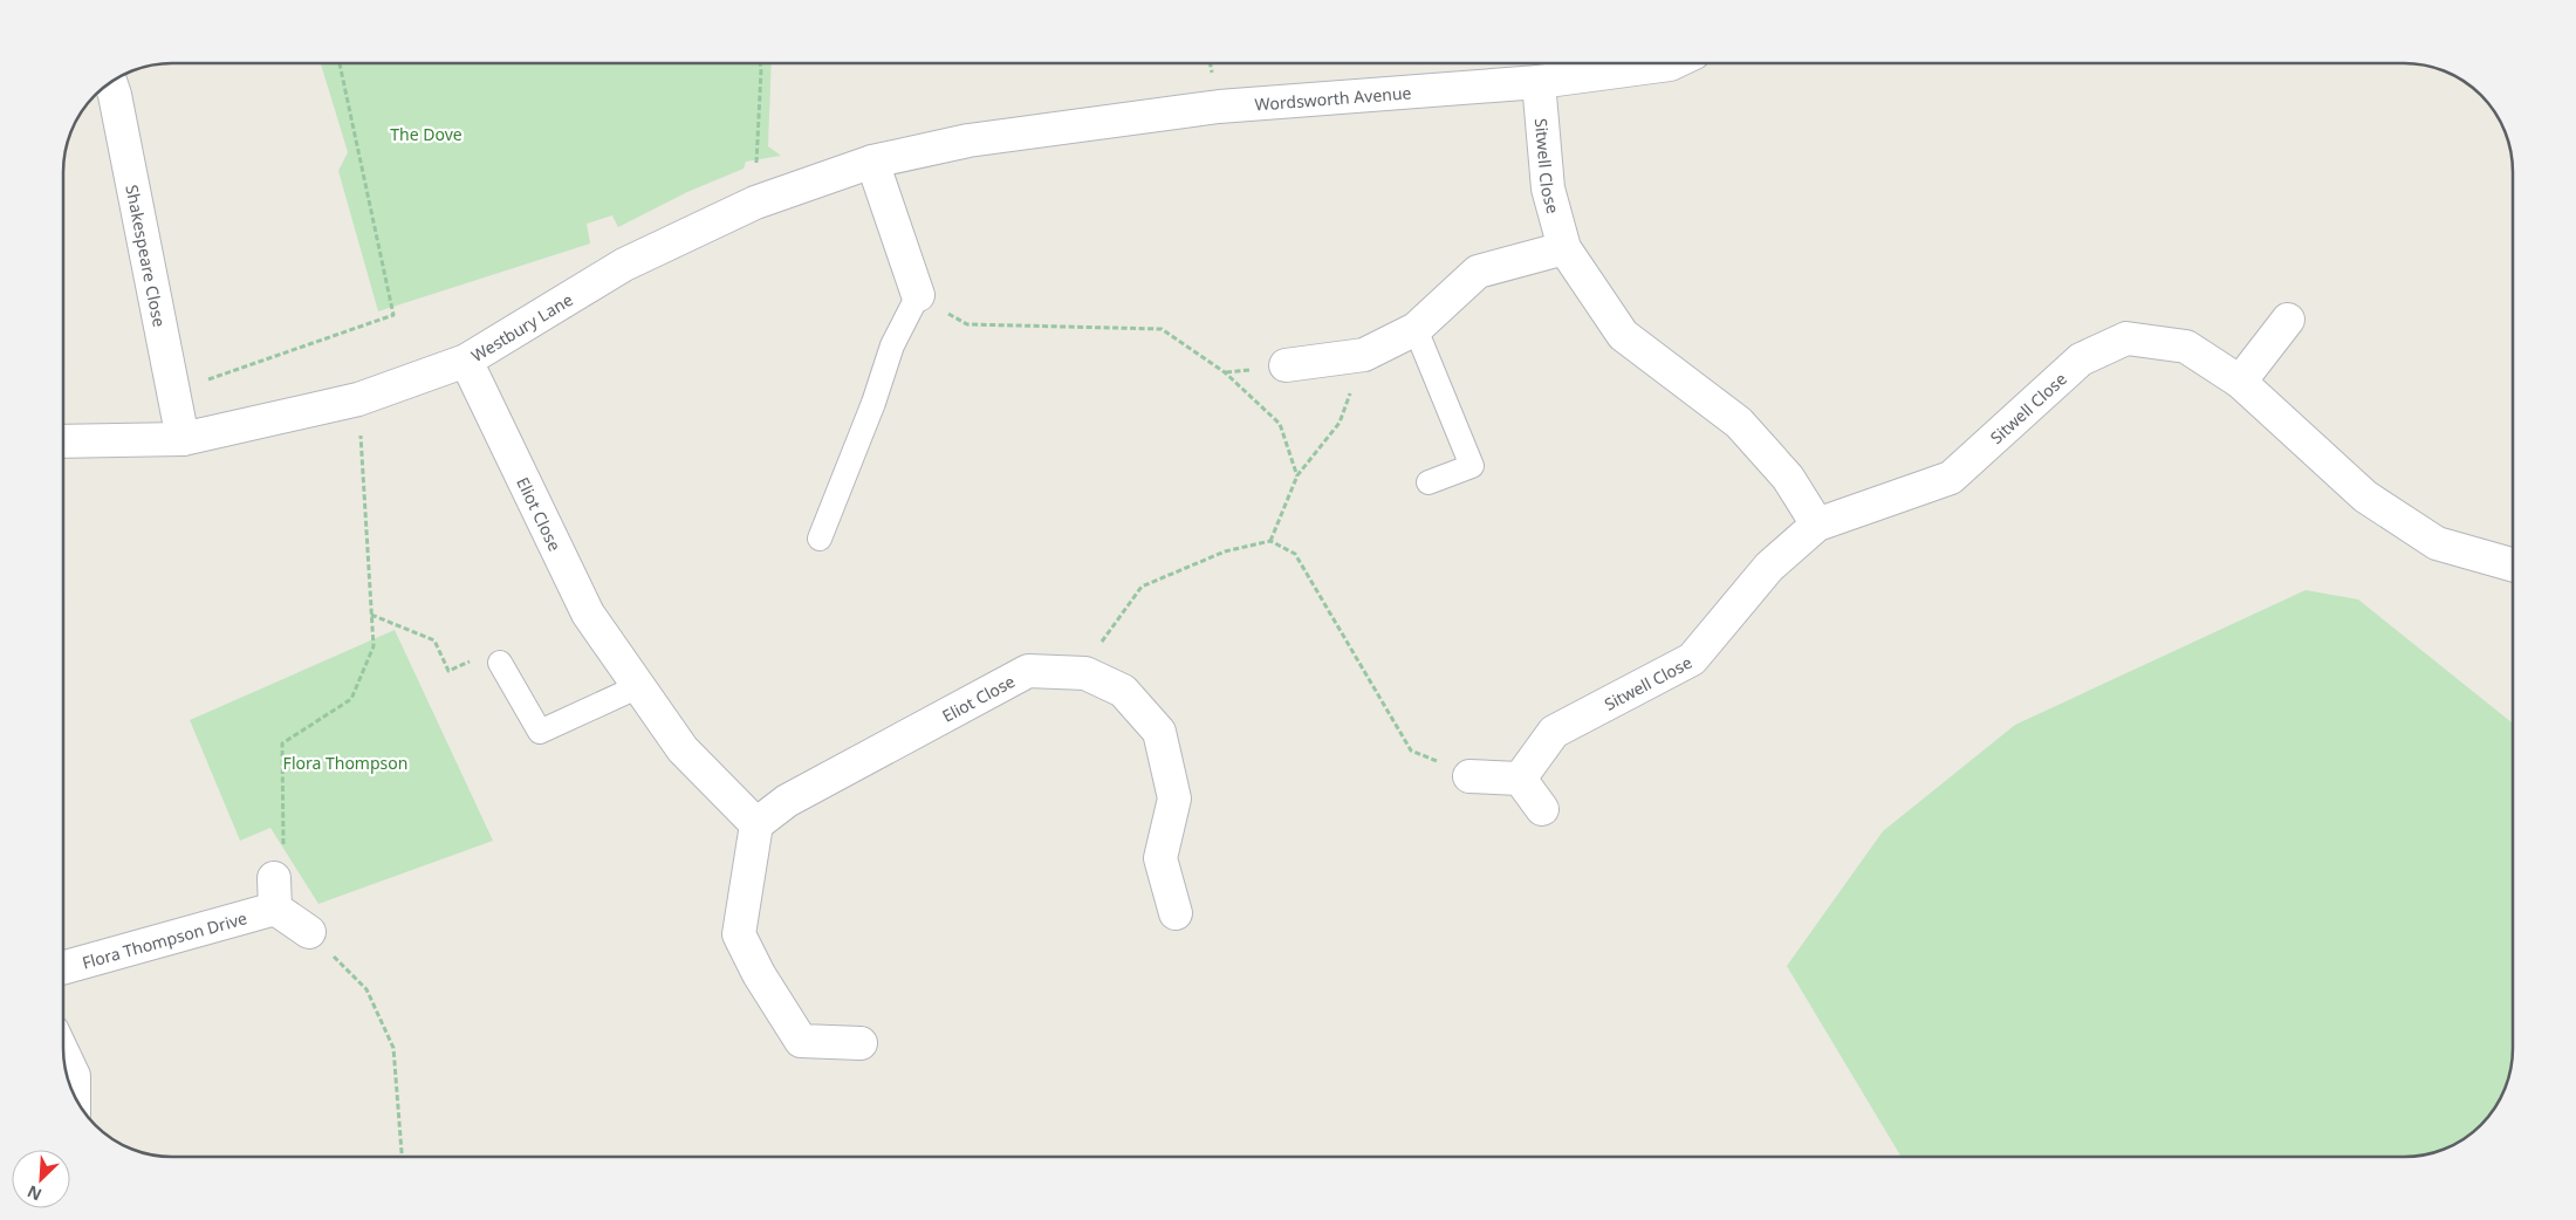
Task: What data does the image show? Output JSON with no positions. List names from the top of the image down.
{
  "streets": {
    "street": [
      "Wordsworth Avenue",
      "Sitwell Close",
      "Shakespeare Close",
      "Westbury Lane",
      "Eliot Close",
      "Flora Thompson Drive"
    ]
  },
  "crossings": [
    ["Wordsworth Avenue", "Sitwell Close"],
    ["Wordsworth Avenue", "Westbury Lane"],
    ["Shakespeare Close", "Westbury Lane"],
    ["Westbury Lane", "Eliot Close"]
  ],
  "parks": ["The Dove", "Flora Thompson"],
  "north": "bottom left"
}
